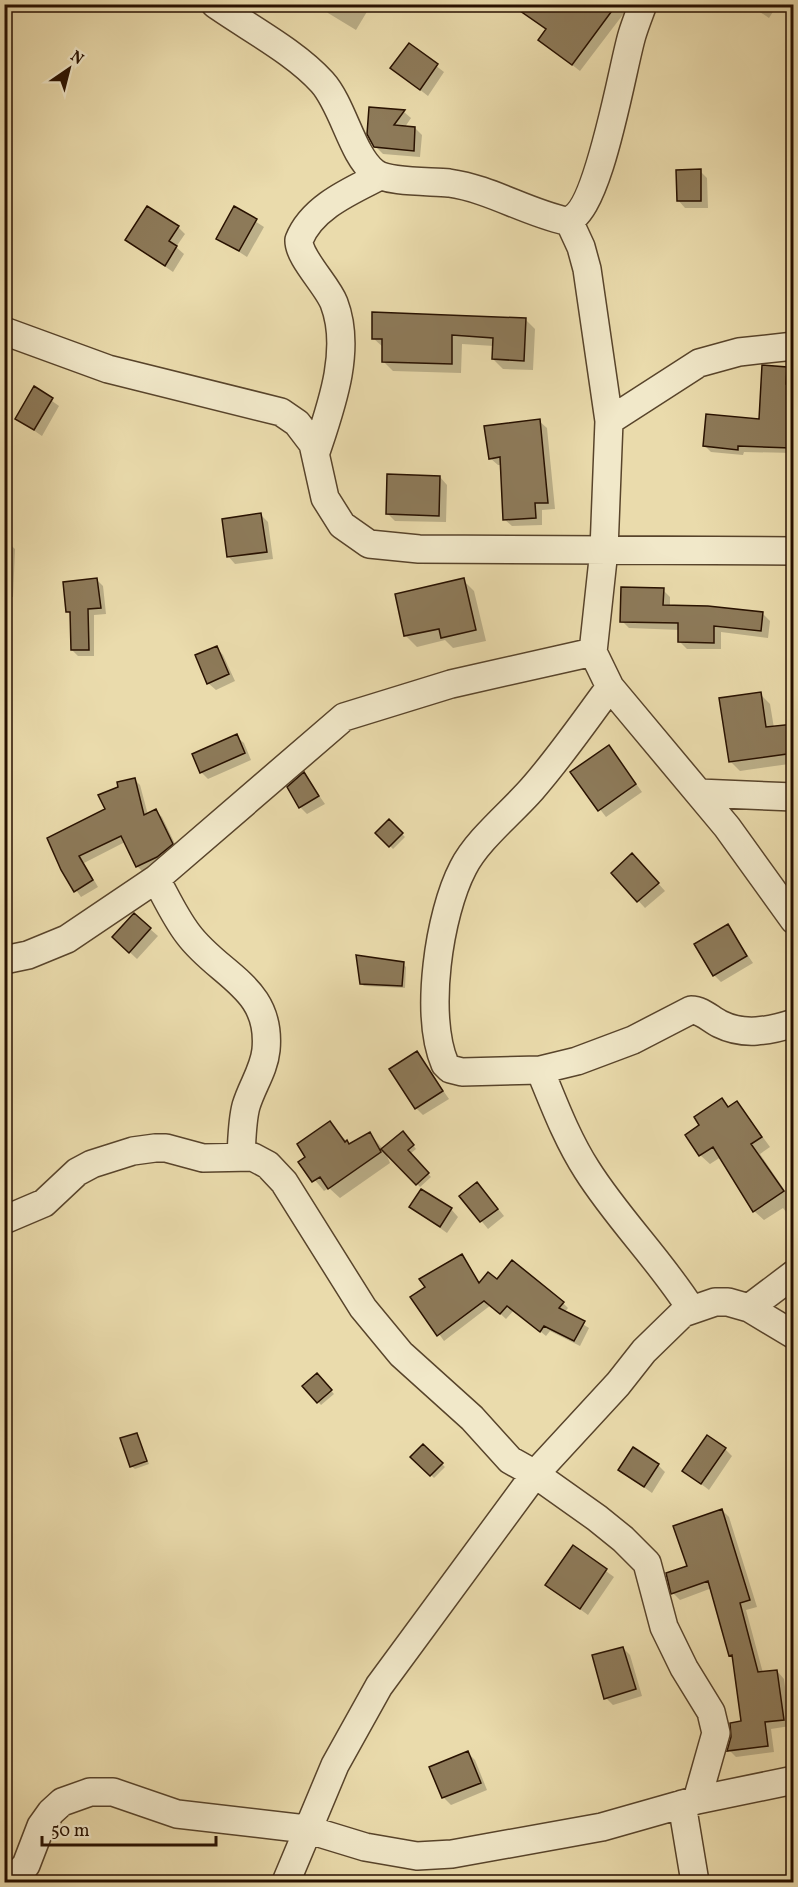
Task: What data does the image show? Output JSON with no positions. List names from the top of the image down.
{
  "scale_bar": "50 m",
  "north": "top right"
}
